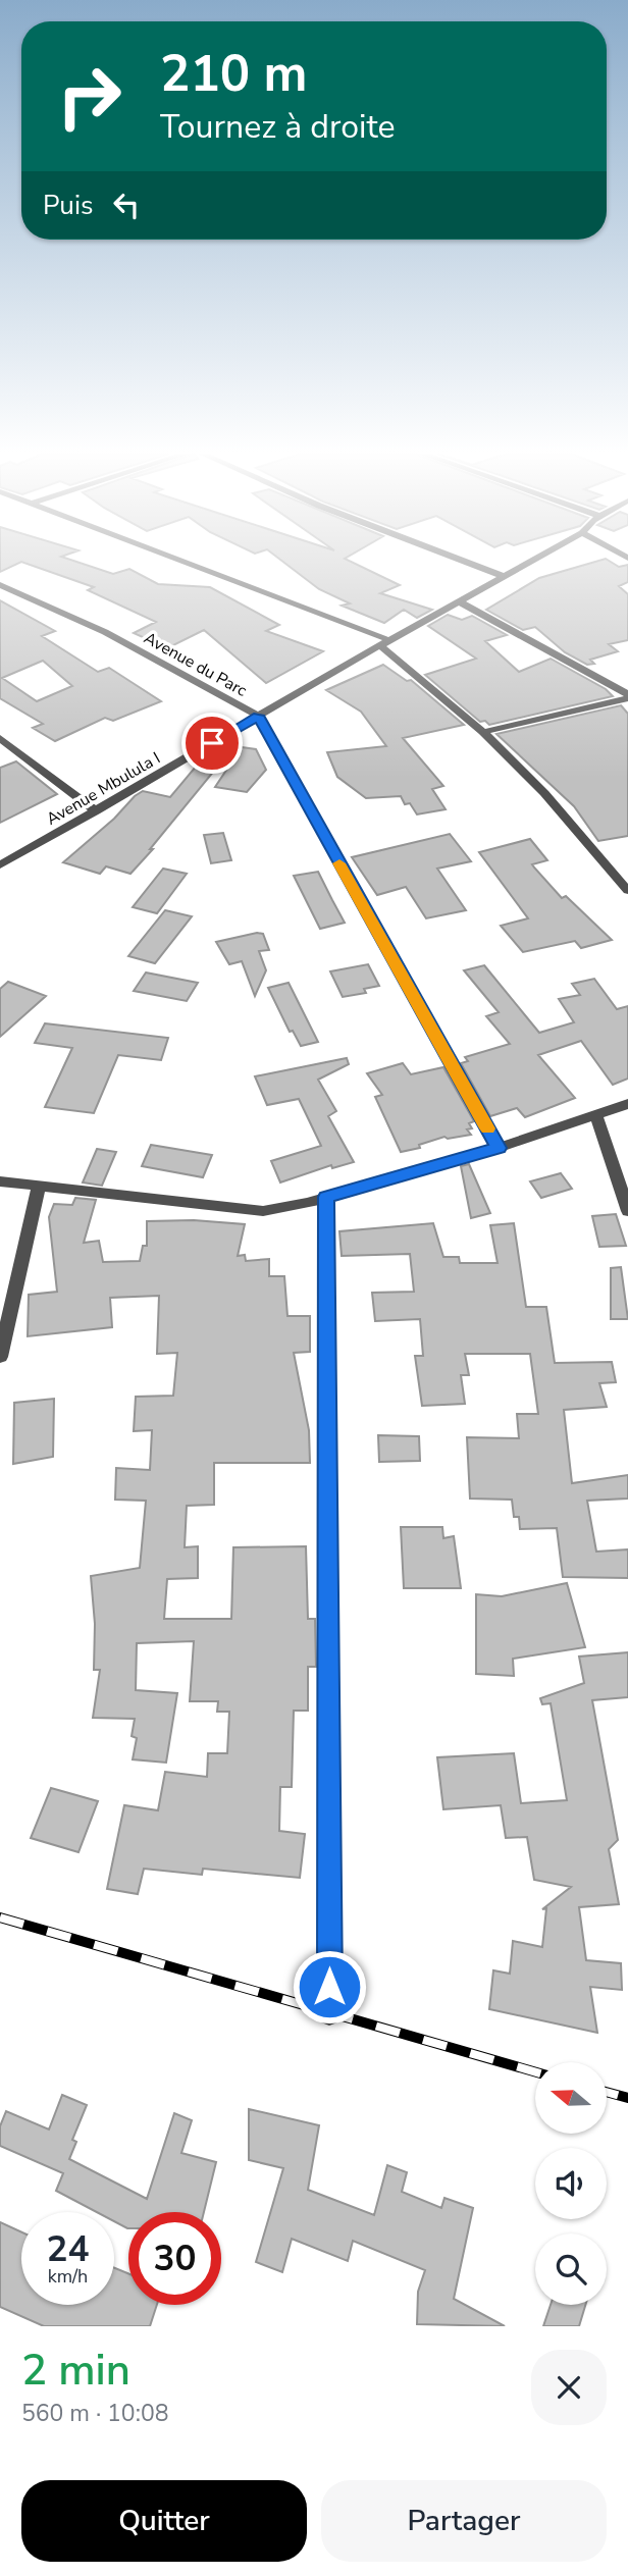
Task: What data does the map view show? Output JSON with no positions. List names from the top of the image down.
{
  "streets": {
    "street": ["Avenue du Parc", "Avenue Mbulula I"]
  },
  "crossings": [
    ["Avenue du Parc", "Avenue Mbulula I"]
  ],
  "north": "left",
  "page": {
    "turn": ["210 m", "Tournez à droite"],
    "then": "Puis",
    "speed": "24 km/h",
    "limit": "30",
    "heading": ["2 min", "560 m · 10:08"],
    "buttons": ["Quitter", "Partager"]
  }
}
